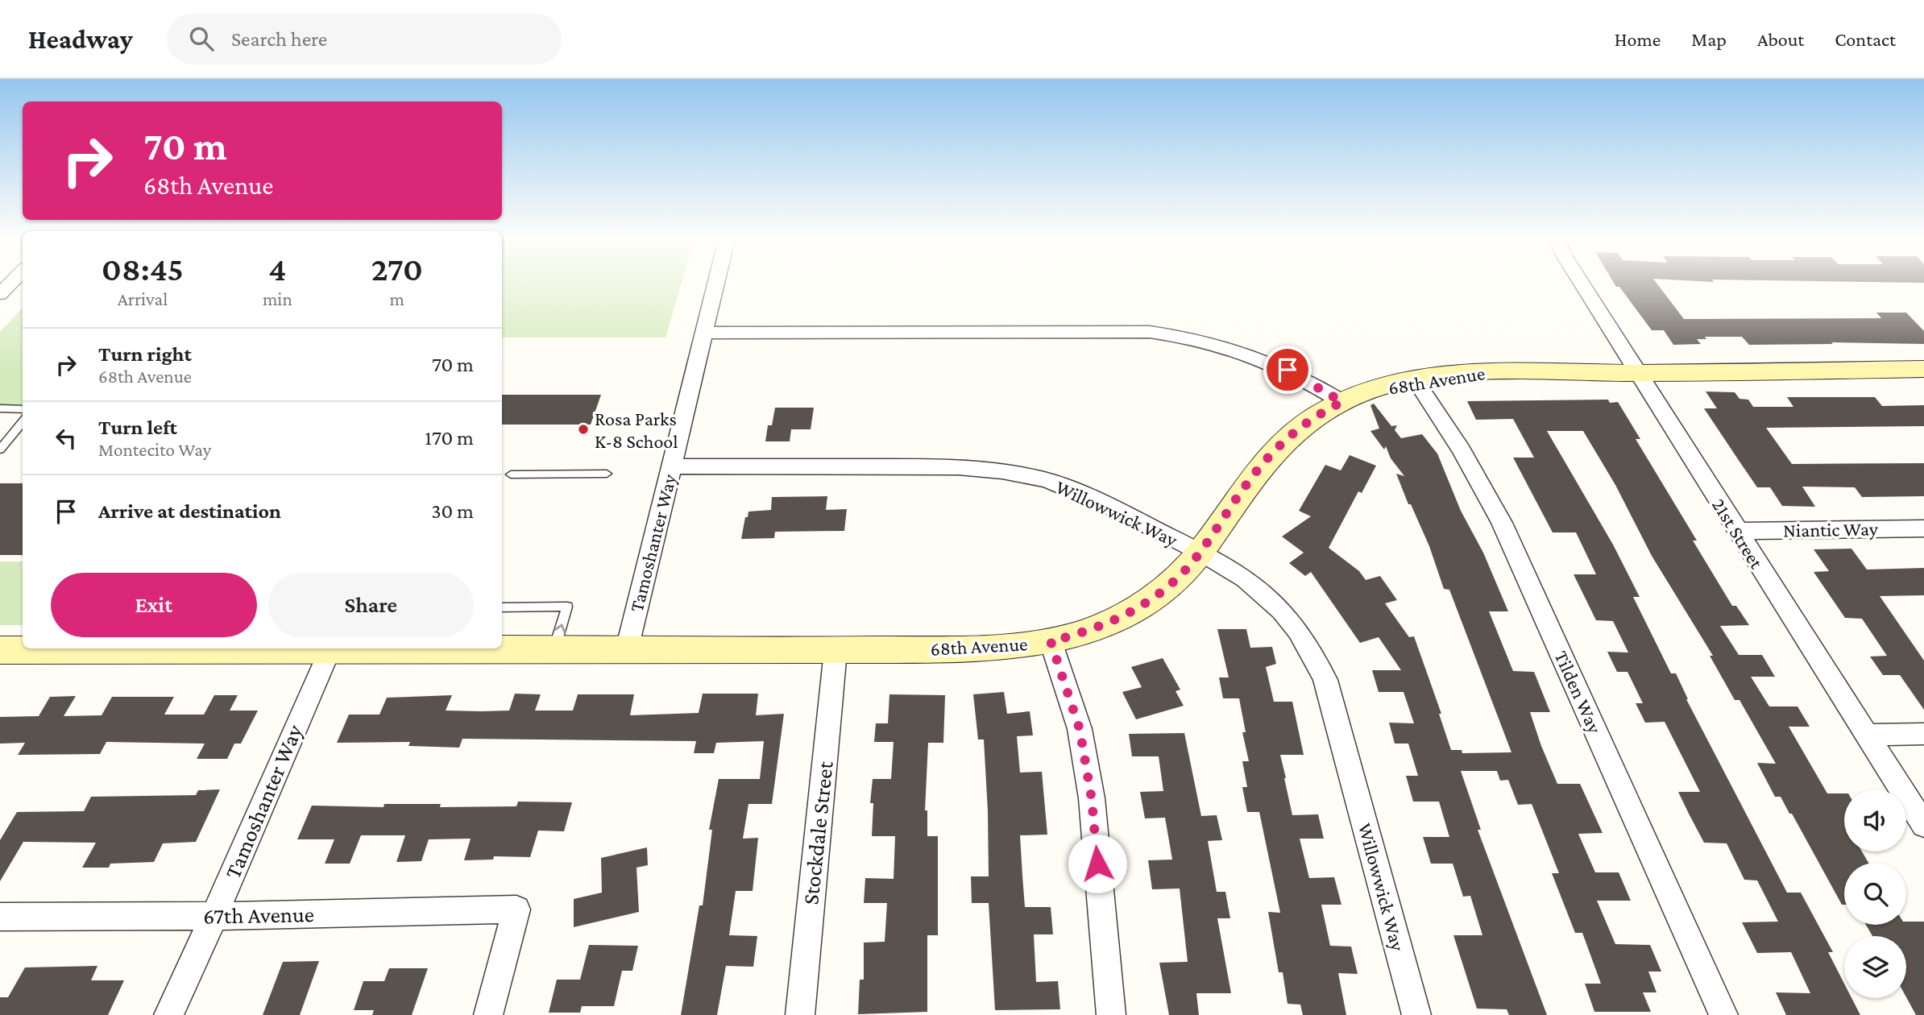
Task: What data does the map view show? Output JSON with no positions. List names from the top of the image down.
{
  "streets": {
    "street": [
      "68th Avenue",
      "Willowwick Way",
      "Niantic Way",
      "21st Street",
      "Tamoshanter Way",
      "Tilden Way",
      "Stockdale Street",
      "67th Avenue"
    ]
  },
  "crossings": [
    ["68th Avenue", "Willowwick Way"],
    ["68th Avenue", "21st Street"],
    ["68th Avenue", "Tamoshanter Way"],
    ["68th Avenue", "Tilden Way"],
    ["68th Avenue", "Stockdale Street"],
    ["Willowwick Way", "Tamoshanter Way"],
    ["Niantic Way", "21st Street"],
    ["Tamoshanter Way", "67th Avenue"]
  ],
  "places": ["Rosa Parks K-8 School"],
  "page": {
    "header": "Headway",
    "search": "Search here",
    "nav": [
      "Home",
      "Map",
      "About",
      "Contact"
    ],
    "turn": ["70 m", "68th Avenue"],
    "eta": [
      "08:45",
      "Arrival",
      "4",
      "min",
      "270",
      "m"
    ],
    "list": [
      {
        "name": "Turn right",
        "note": "68th Avenue",
        "value": "70 m"
      },
      {
        "name": "Turn left",
        "note": "Montecito Way",
        "value": "170 m"
      },
      {
        "name": "Arrive at destination",
        "value": "30 m"
      }
    ],
    "buttons": ["Exit", "Share"]
  }
}
